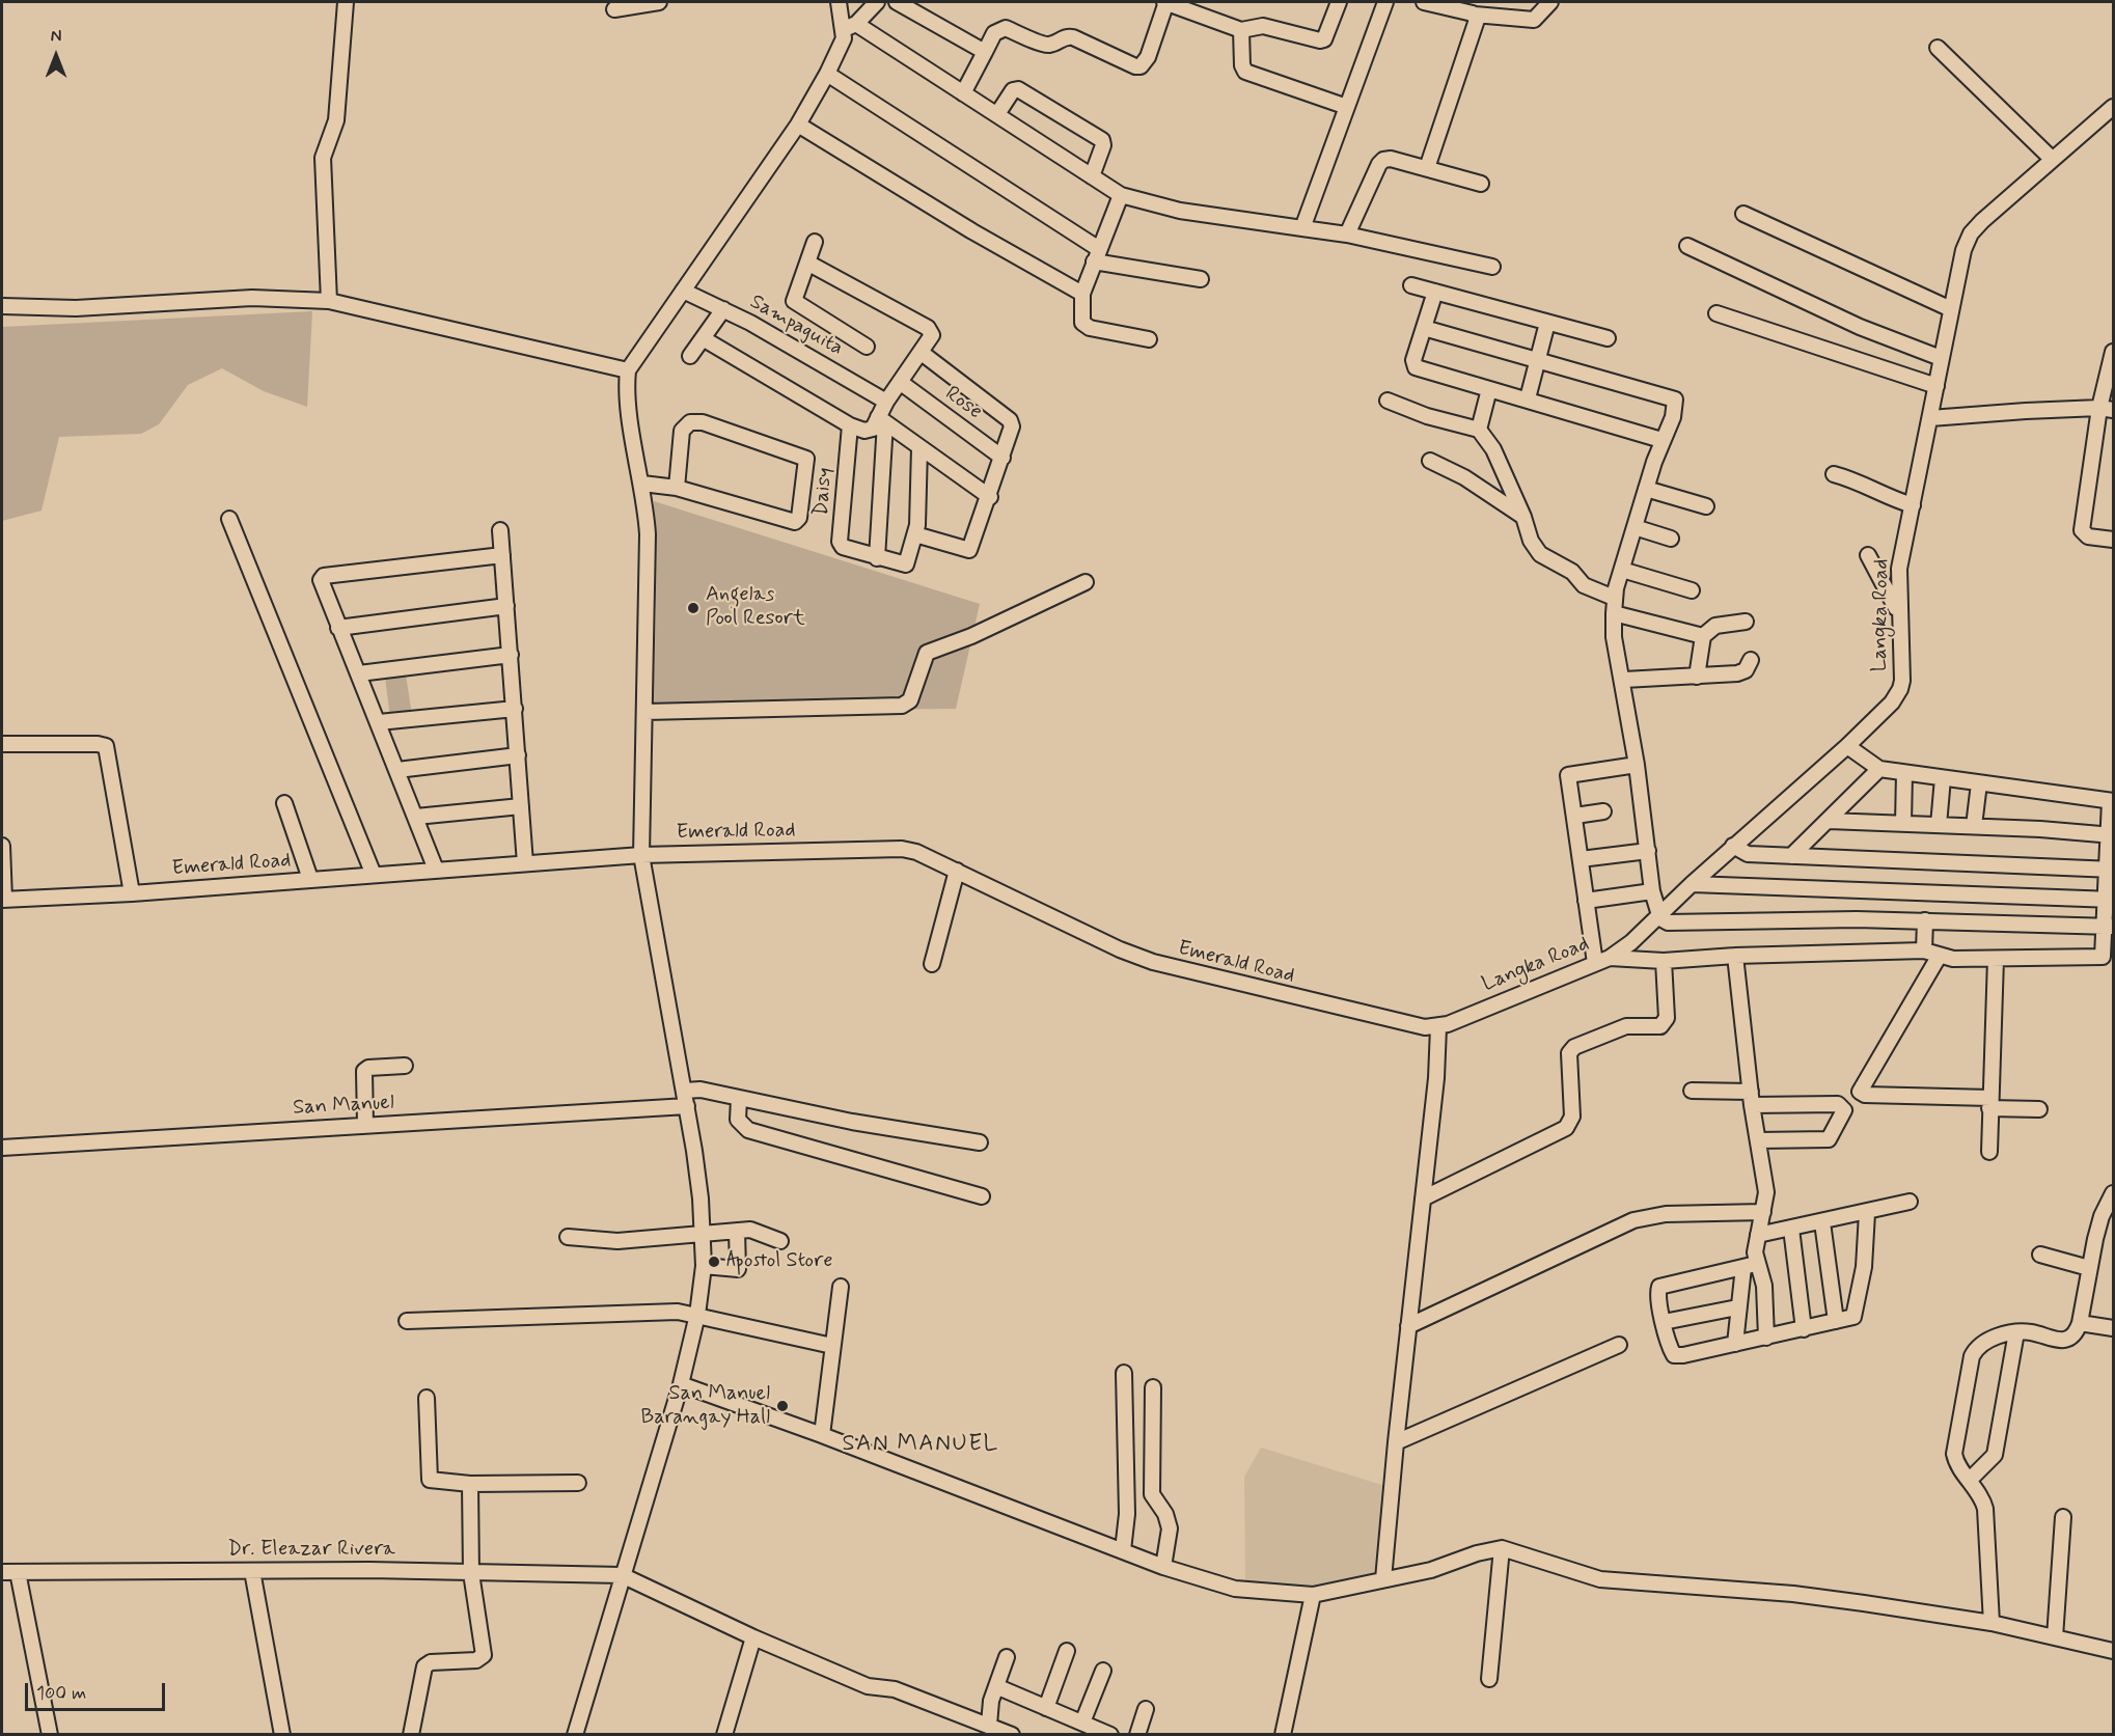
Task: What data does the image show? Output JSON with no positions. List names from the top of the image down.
{
  "streets": {
    "street": [
      "Sampaguita",
      "Rose",
      "Daisy",
      "Langka Road",
      "Emerald Road",
      "San Manuel",
      "Dr. Eleazar Rivera"
    ]
  },
  "crossings": [
    ["Langka Road", "Emerald Road"]
  ],
  "districts": ["SAN MANUEL"],
  "places": ["Angelas Pool Resort", "Apostol Store", "San Manuel Barangay Hall"],
  "scale_bar": "100 m",
  "north": "top"
}
